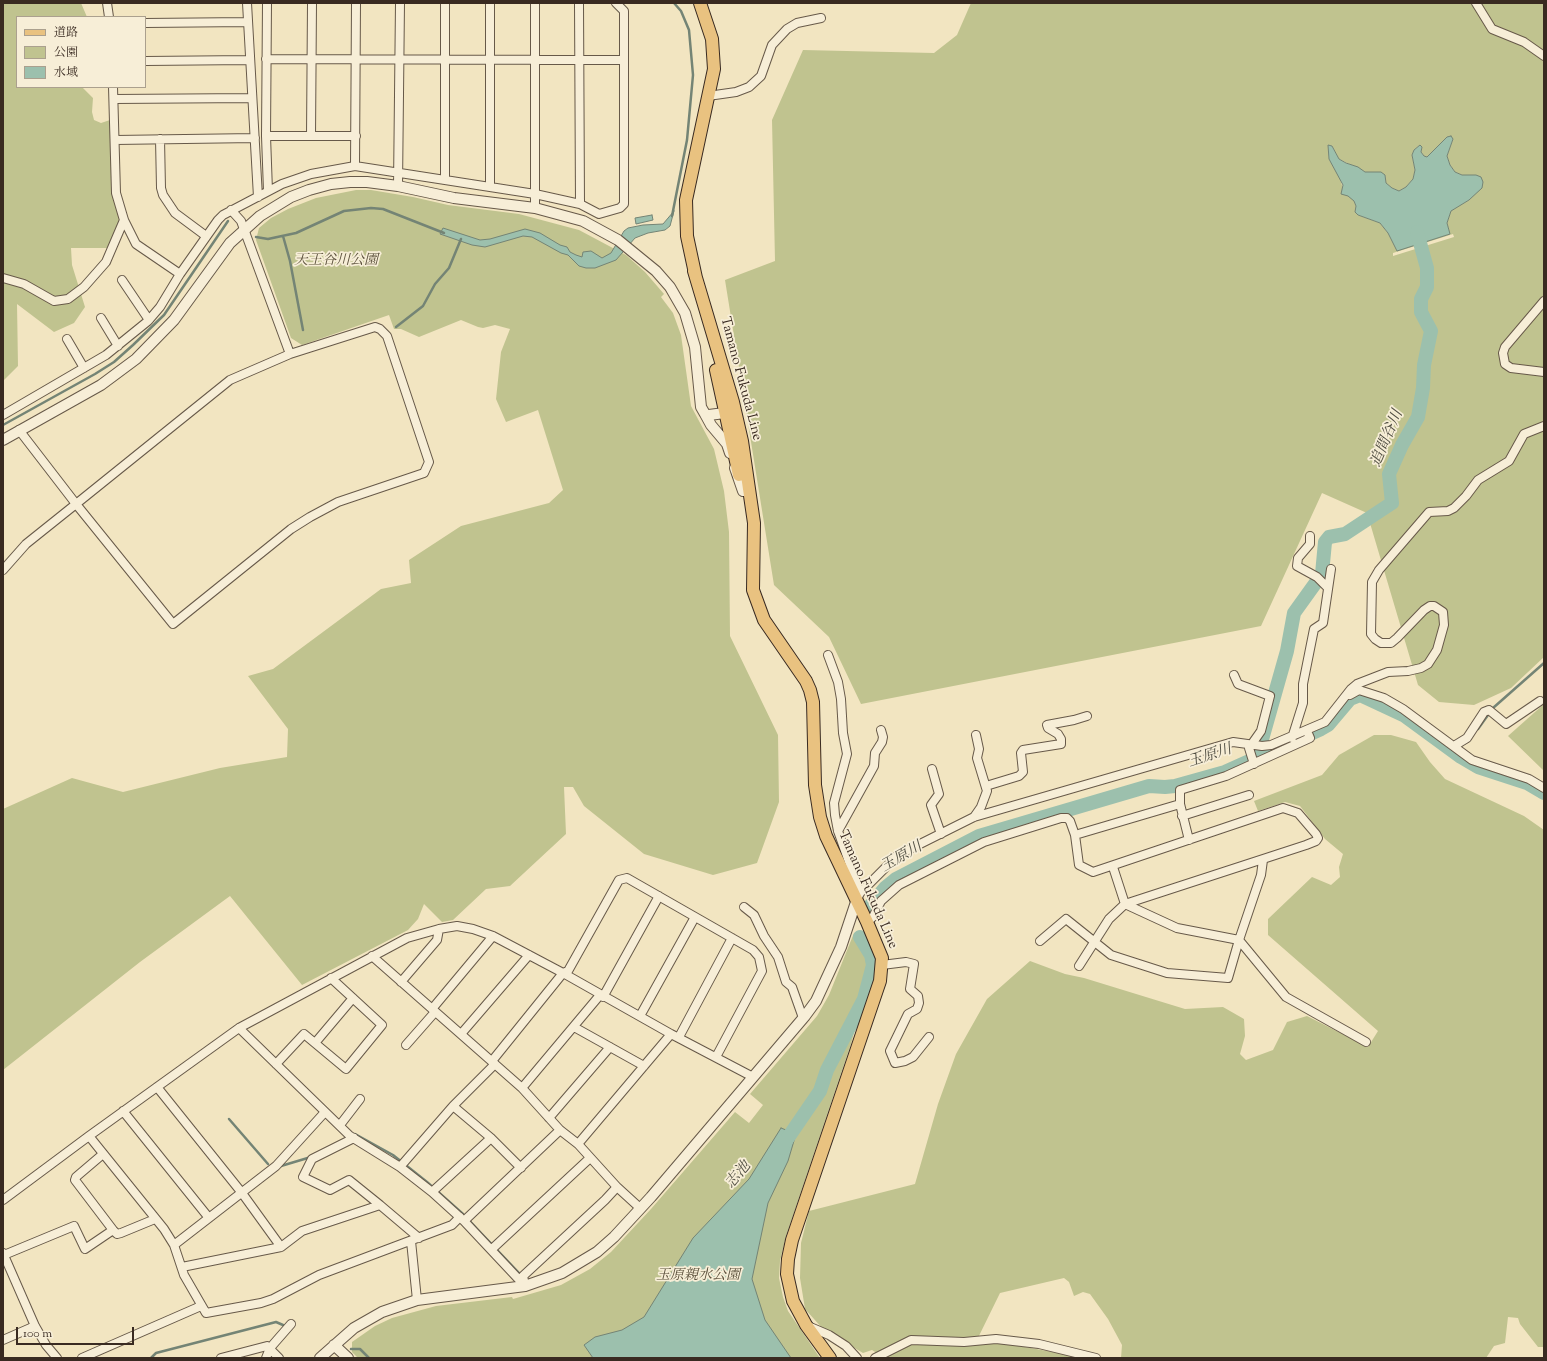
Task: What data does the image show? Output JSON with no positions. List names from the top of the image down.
{
  "streets": {
    "main road": ["Tamano Fukuda Line"]
  },
  "water": ["追間谷川", "玉原川", "志池"],
  "parks": ["天王谷川公園", "玉原親水公園"],
  "legend": ["道路", "公園", "水域"],
  "scale_bar": "100 m"
}
